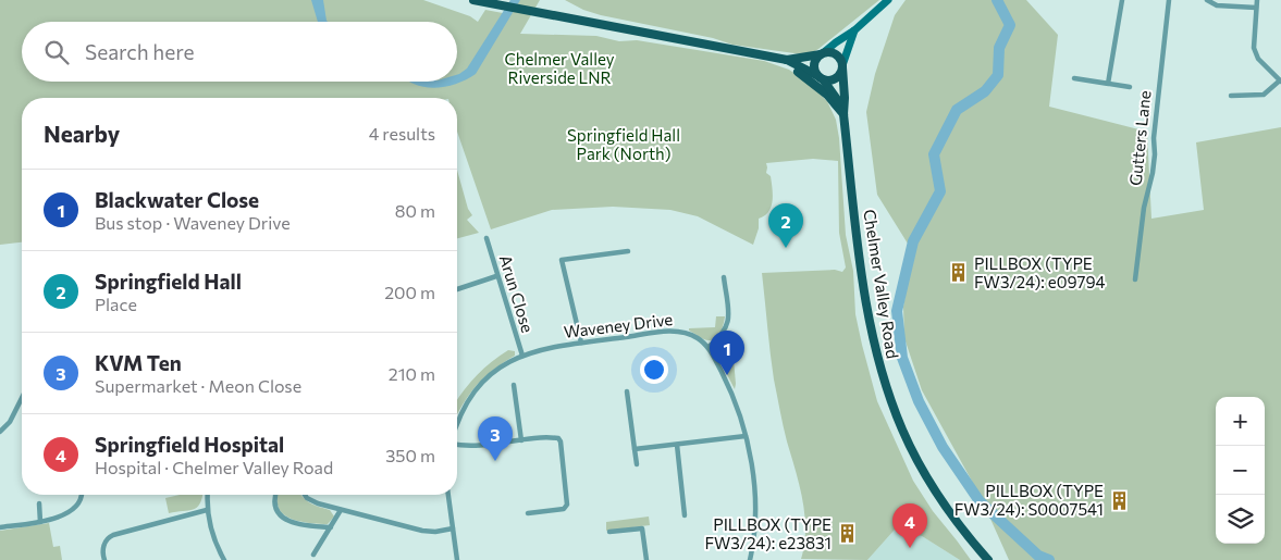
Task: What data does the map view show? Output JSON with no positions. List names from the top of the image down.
{
  "streets": {
    "main road": ["Chelmer Valley Road"],
    "street": ["Gutters Lane", "Arun Close", "Waveney Drive"]
  },
  "crossings": [
    ["Arun Close", "Waveney Drive"]
  ],
  "parks": ["Chelmer Valley Riverside LNR", "Springfield Hall Park (North)"],
  "places": {
    "building": ["PILLBOX (TYPE FW3/24): e09794", "PILLBOX (TYPE FW3/24): S0007541", "PILLBOX (TYPE FW3/24): e23831"]
  },
  "page": {
    "search": "Search here",
    "heading": ["Nearby", "4 results"],
    "list": [
      {
        "mark": "1",
        "name": "Blackwater Close",
        "note": "Bus stop · Waveney Drive",
        "value": "80 m"
      },
      {
        "mark": "2",
        "name": "Springfield Hall",
        "note": "Place",
        "value": "200 m"
      },
      {
        "mark": "3",
        "name": "KVM Ten",
        "note": "Supermarket · Meon Close",
        "value": "210 m"
      },
      {
        "mark": "4",
        "name": "Springfield Hospital",
        "note": "Hospital · Chelmer Valley Road",
        "value": "350 m"
      }
    ],
    "pins": [
      "2",
      "1",
      "3",
      "4"
    ],
    "map_buttons": ["+", "−"]
  }
}
